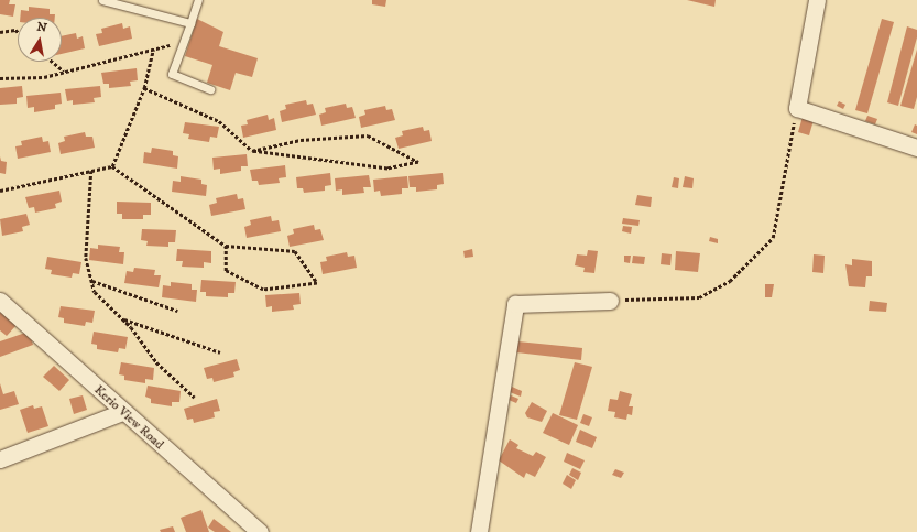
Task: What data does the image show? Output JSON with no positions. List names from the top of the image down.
{
  "streets": {
    "street": ["Kerio View Road"]
  },
  "north": "top"
}
